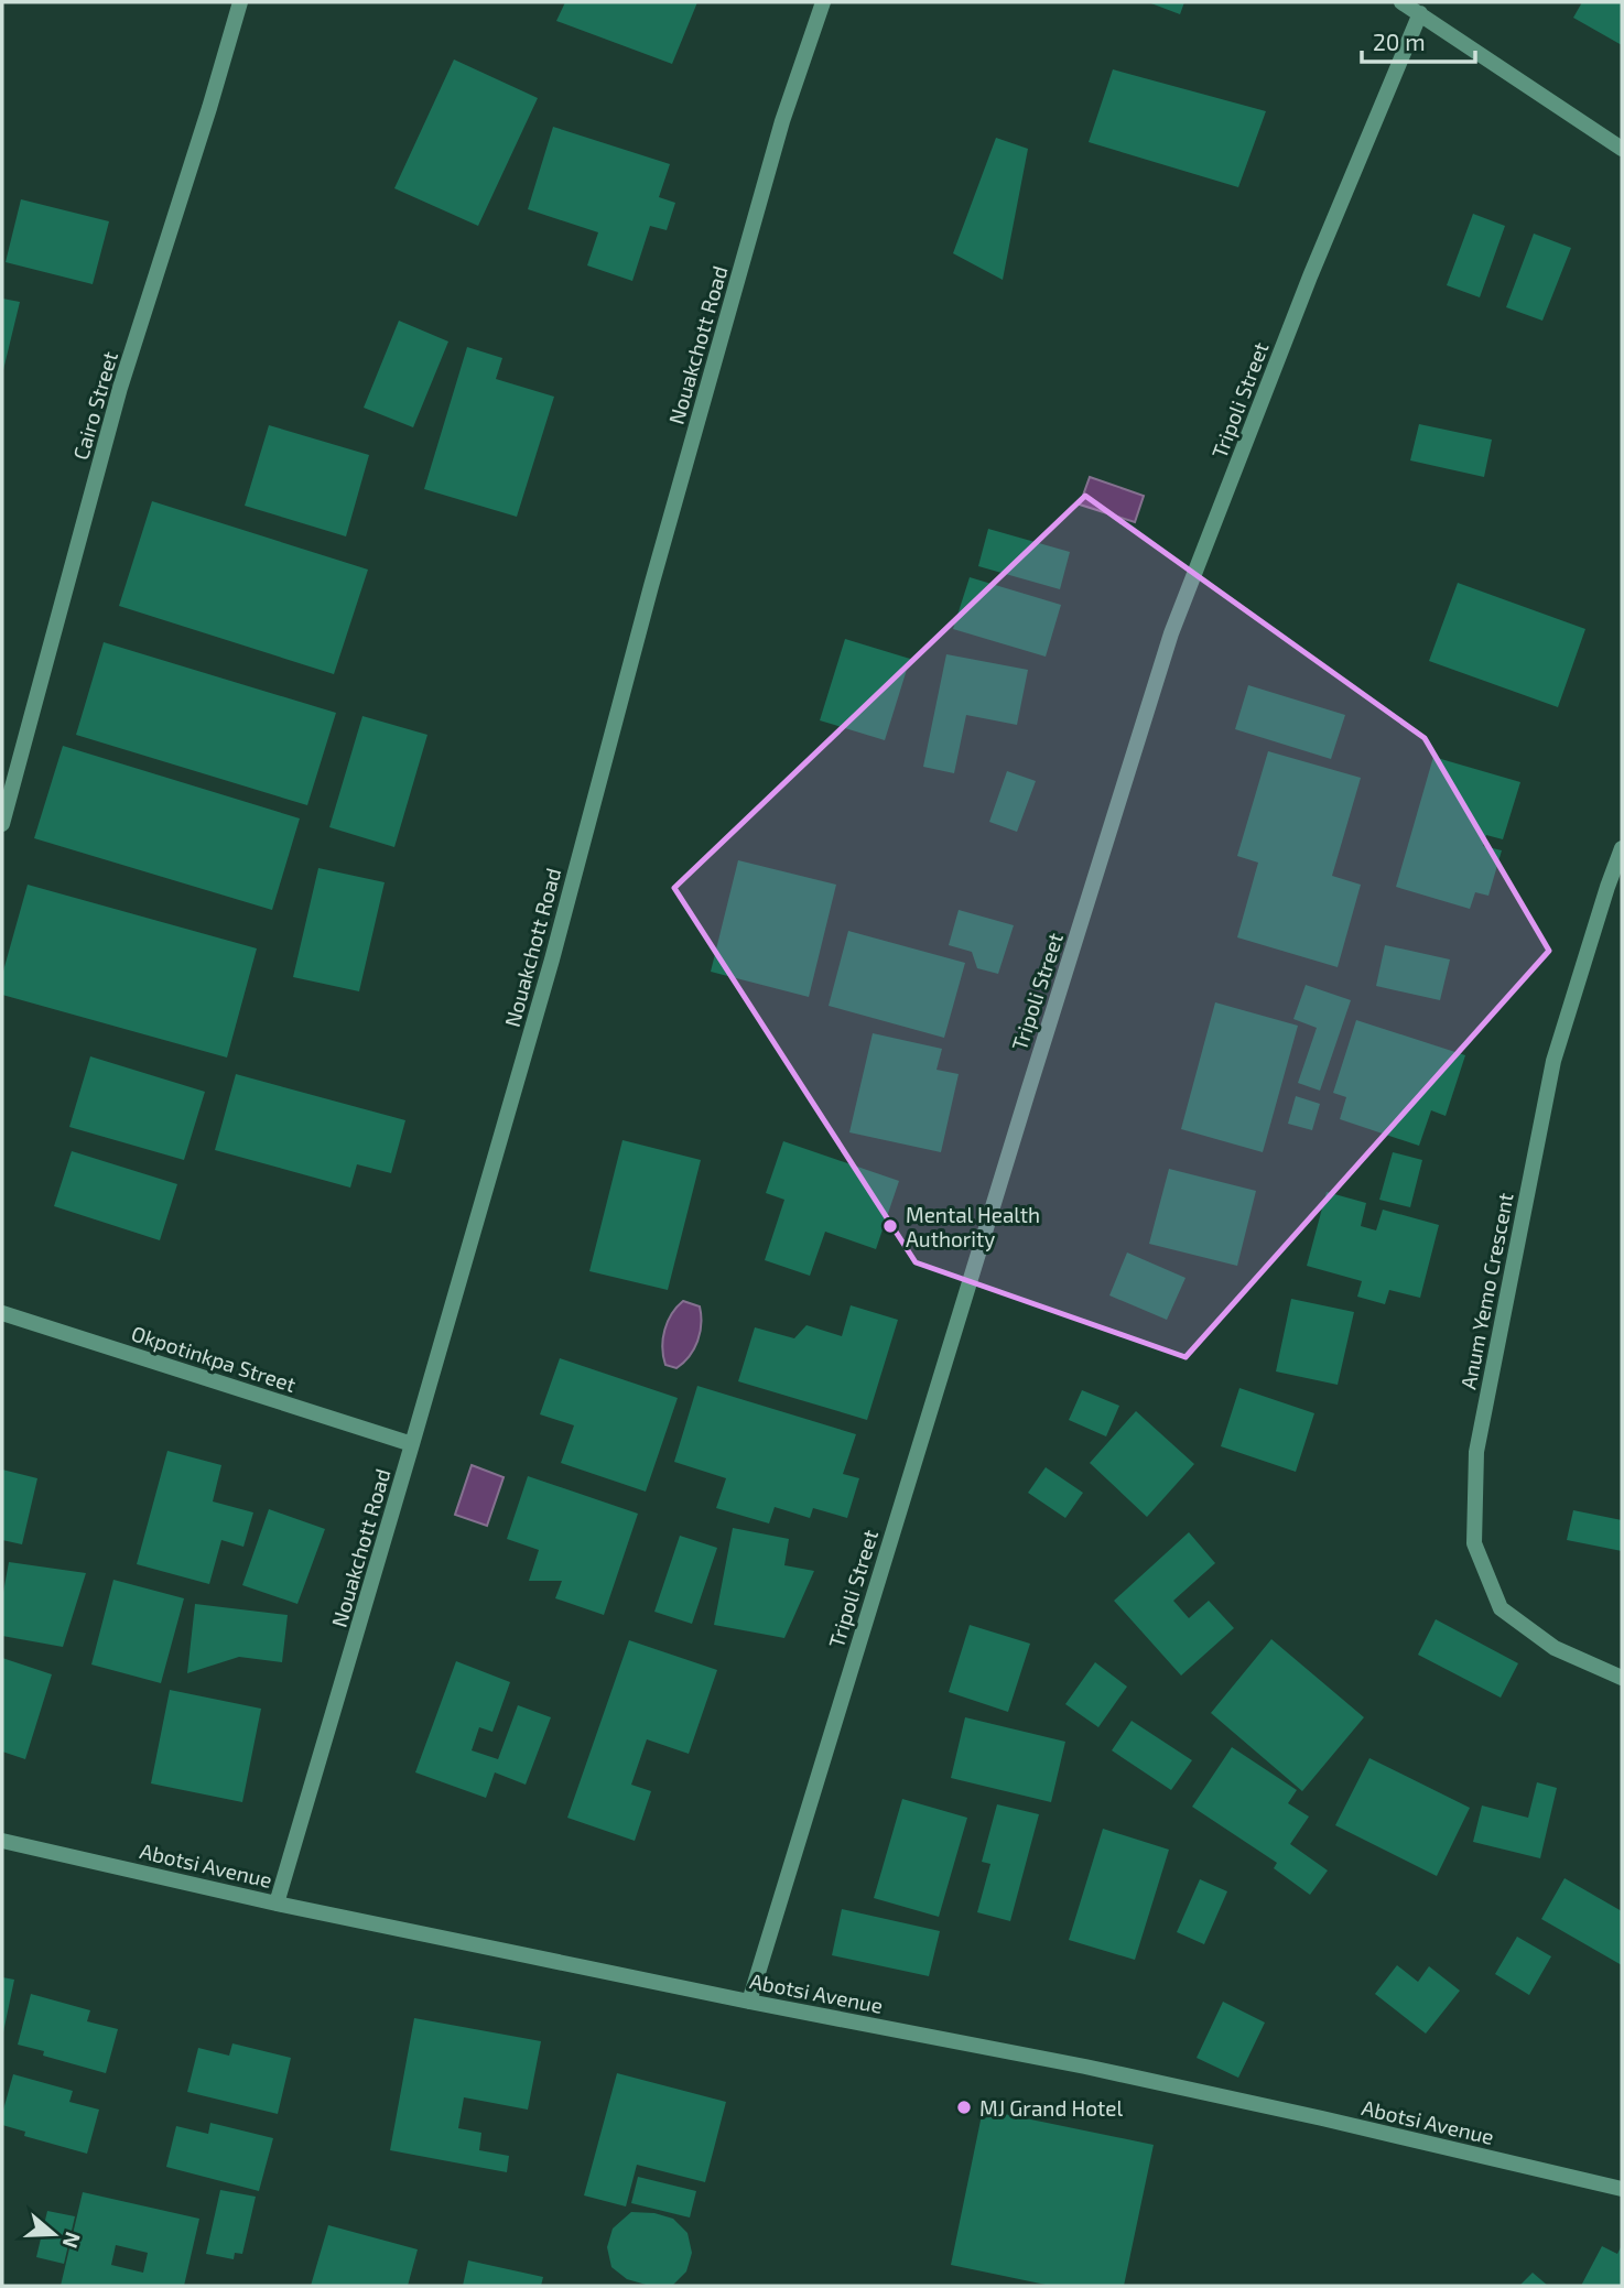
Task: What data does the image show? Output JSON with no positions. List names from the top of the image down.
{
  "streets": {
    "street": [
      "Nouakchott Road",
      "Tripoli Street",
      "Cairo Street",
      "Anum Yemo Crescent",
      "Okpotinkpa Street",
      "Abotsi Avenue"
    ]
  },
  "crossings": [
    ["Nouakchott Road", "Okpotinkpa Street"],
    ["Nouakchott Road", "Abotsi Avenue"],
    ["Tripoli Street", "Abotsi Avenue"]
  ],
  "places": ["Mental Health Authority", "MJ Grand Hotel"],
  "scale_bar": "20 m",
  "north": "right"
}
